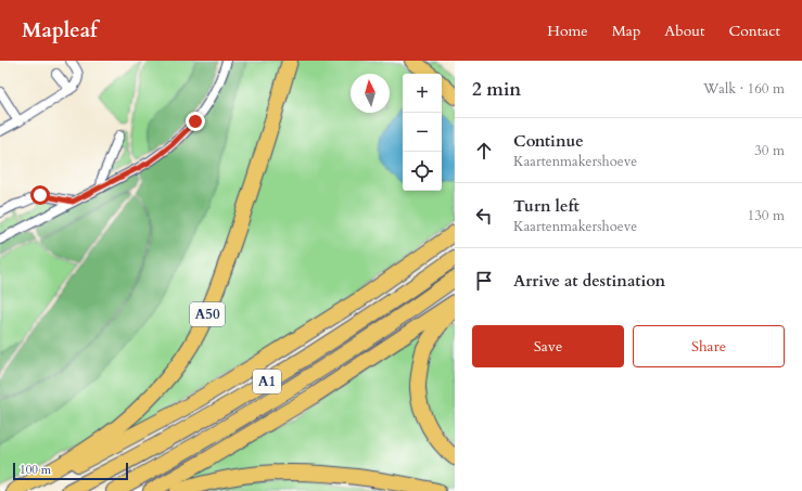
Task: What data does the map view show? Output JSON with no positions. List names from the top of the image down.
{
  "streets": {
    "highway": ["A50", "A1"]
  },
  "scale_bar": "100 m",
  "north": "top",
  "page": {
    "header": "Mapleaf",
    "nav": [
      "Home",
      "Map",
      "About",
      "Contact"
    ],
    "heading": ["2 min", "Walk · 160 m"],
    "map_buttons": ["+", "−"],
    "list": [
      ["Continue", "Kaartenmakershoeve", "30 m"],
      ["Turn left", "Kaartenmakershoeve", "130 m"],
      "Arrive at destination"
    ],
    "buttons": ["Save", "Share"],
    "scale": "100 m"
  }
}
